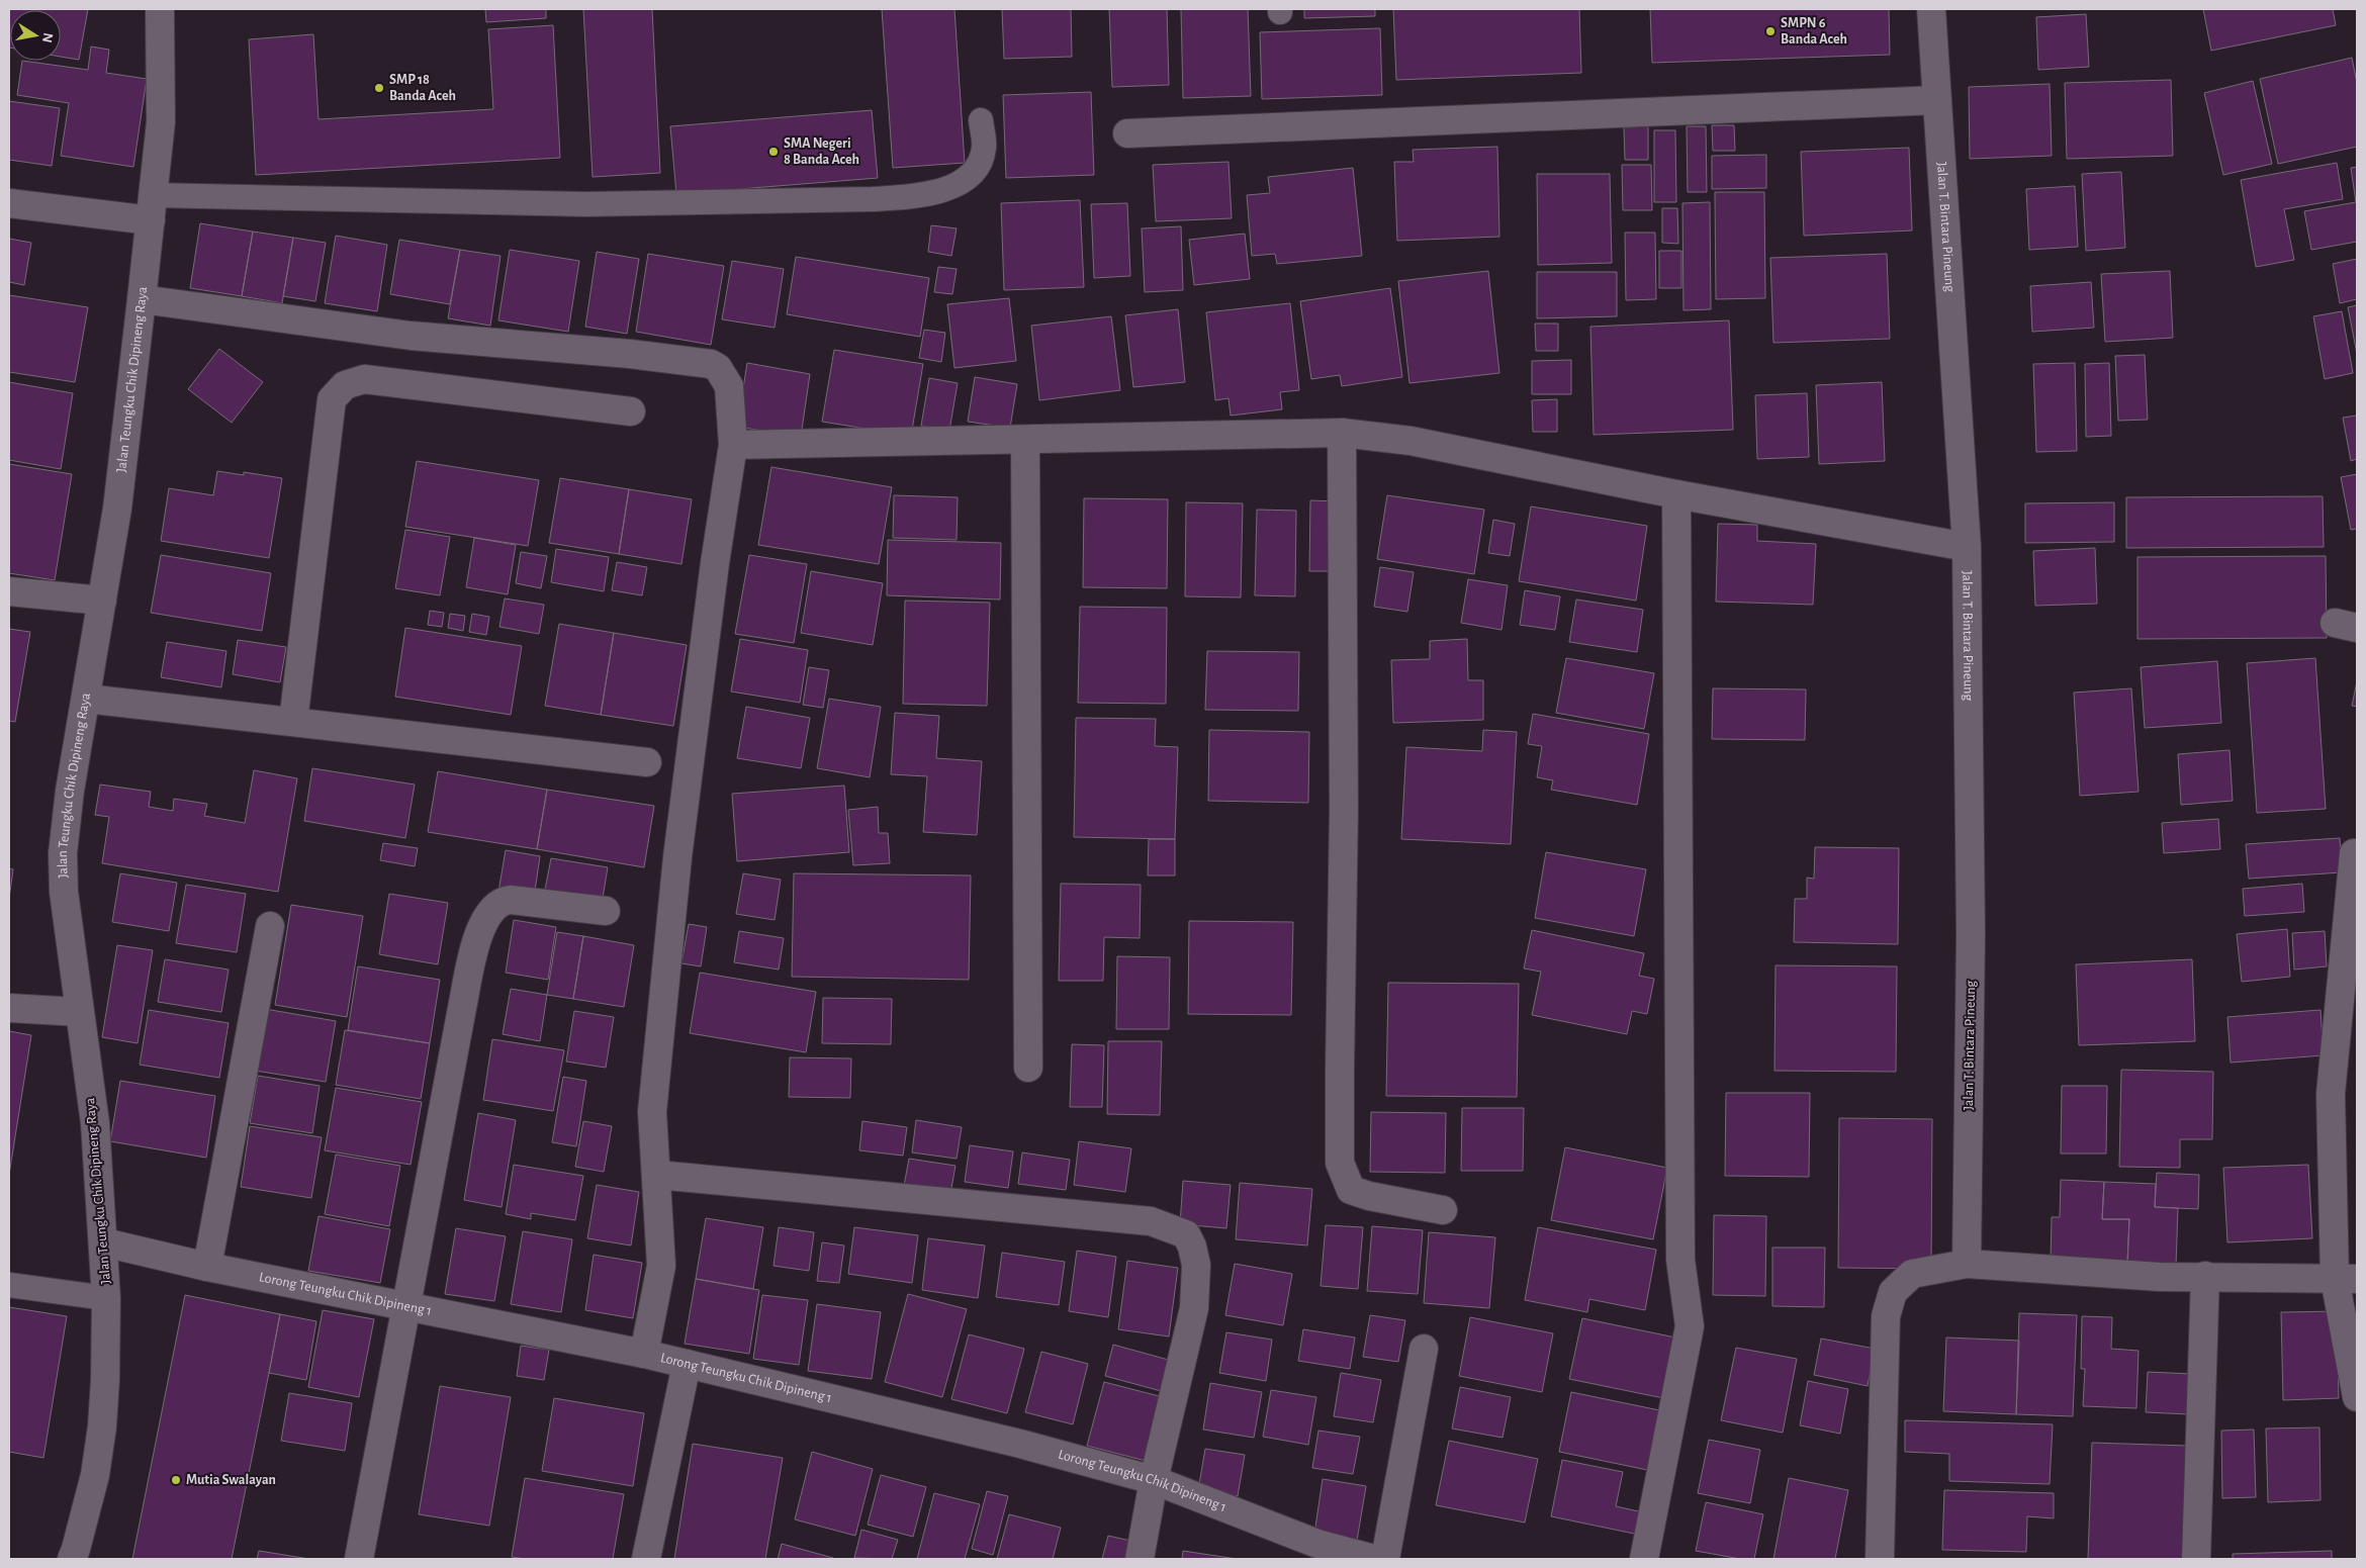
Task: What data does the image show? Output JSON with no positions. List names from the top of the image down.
{
  "streets": {
    "street": ["Jalan T. Bintara Pineung", "Jalan Teungku Chik Dipineng Raya", "Lorong Teungku Chik Dipineng 1"]
  },
  "crossings": [
    ["Jalan Teungku Chik Dipineng Raya", "Lorong Teungku Chik Dipineng 1"]
  ],
  "places": [
    "SMPN 6 Banda Aceh",
    "SMP 18 Banda Aceh",
    "SMA Negeri 8 Banda Aceh",
    "Mutia Swalayan"
  ],
  "north": "right"
}
